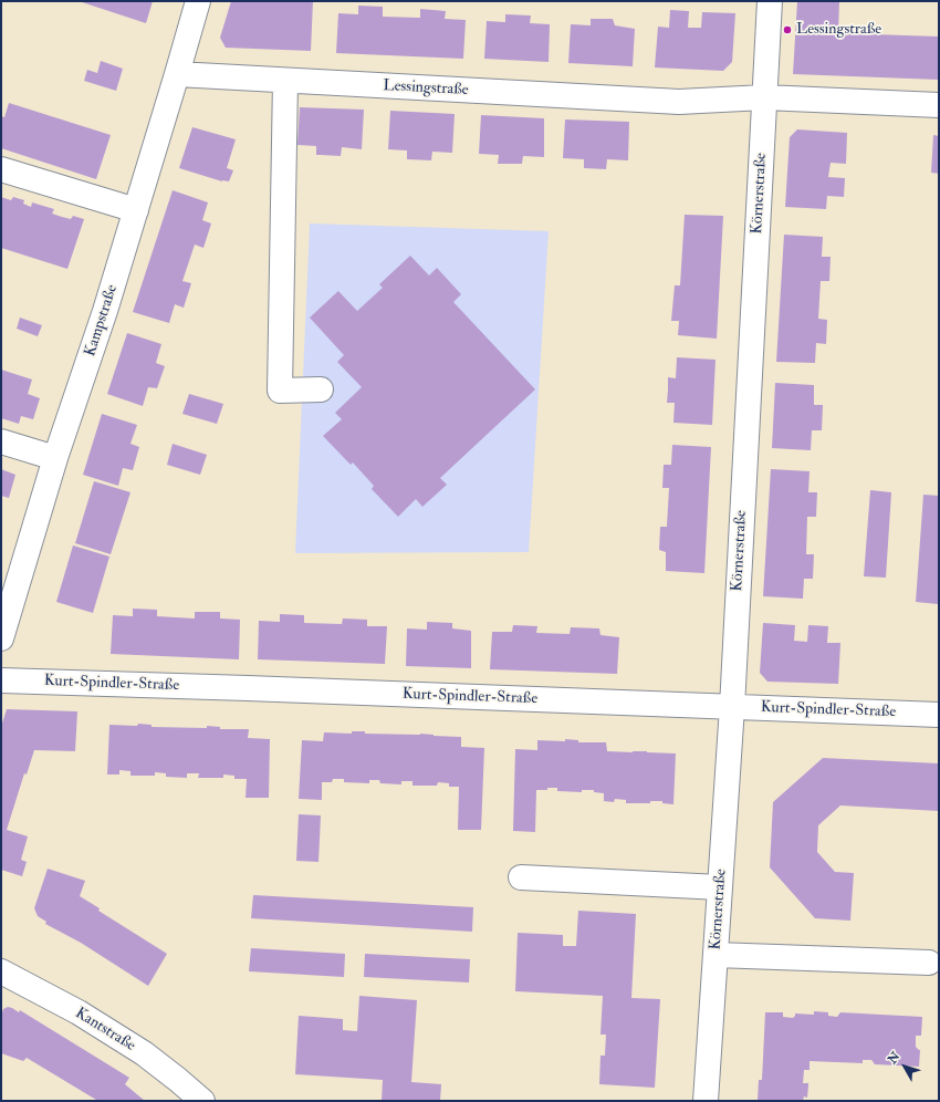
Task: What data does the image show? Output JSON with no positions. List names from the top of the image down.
{
  "streets": {
    "street": [
      "Lessingstraße",
      "Körnerstraße",
      "Kampstraße",
      "Kurt-Spindler-Straße",
      "Kantstraße"
    ]
  },
  "crossings": [
    ["Lessingstraße", "Körnerstraße"],
    ["Lessingstraße", "Kampstraße"],
    ["Körnerstraße", "Kurt-Spindler-Straße"]
  ],
  "places": ["Lessingstraße"],
  "north": "top left"
}
